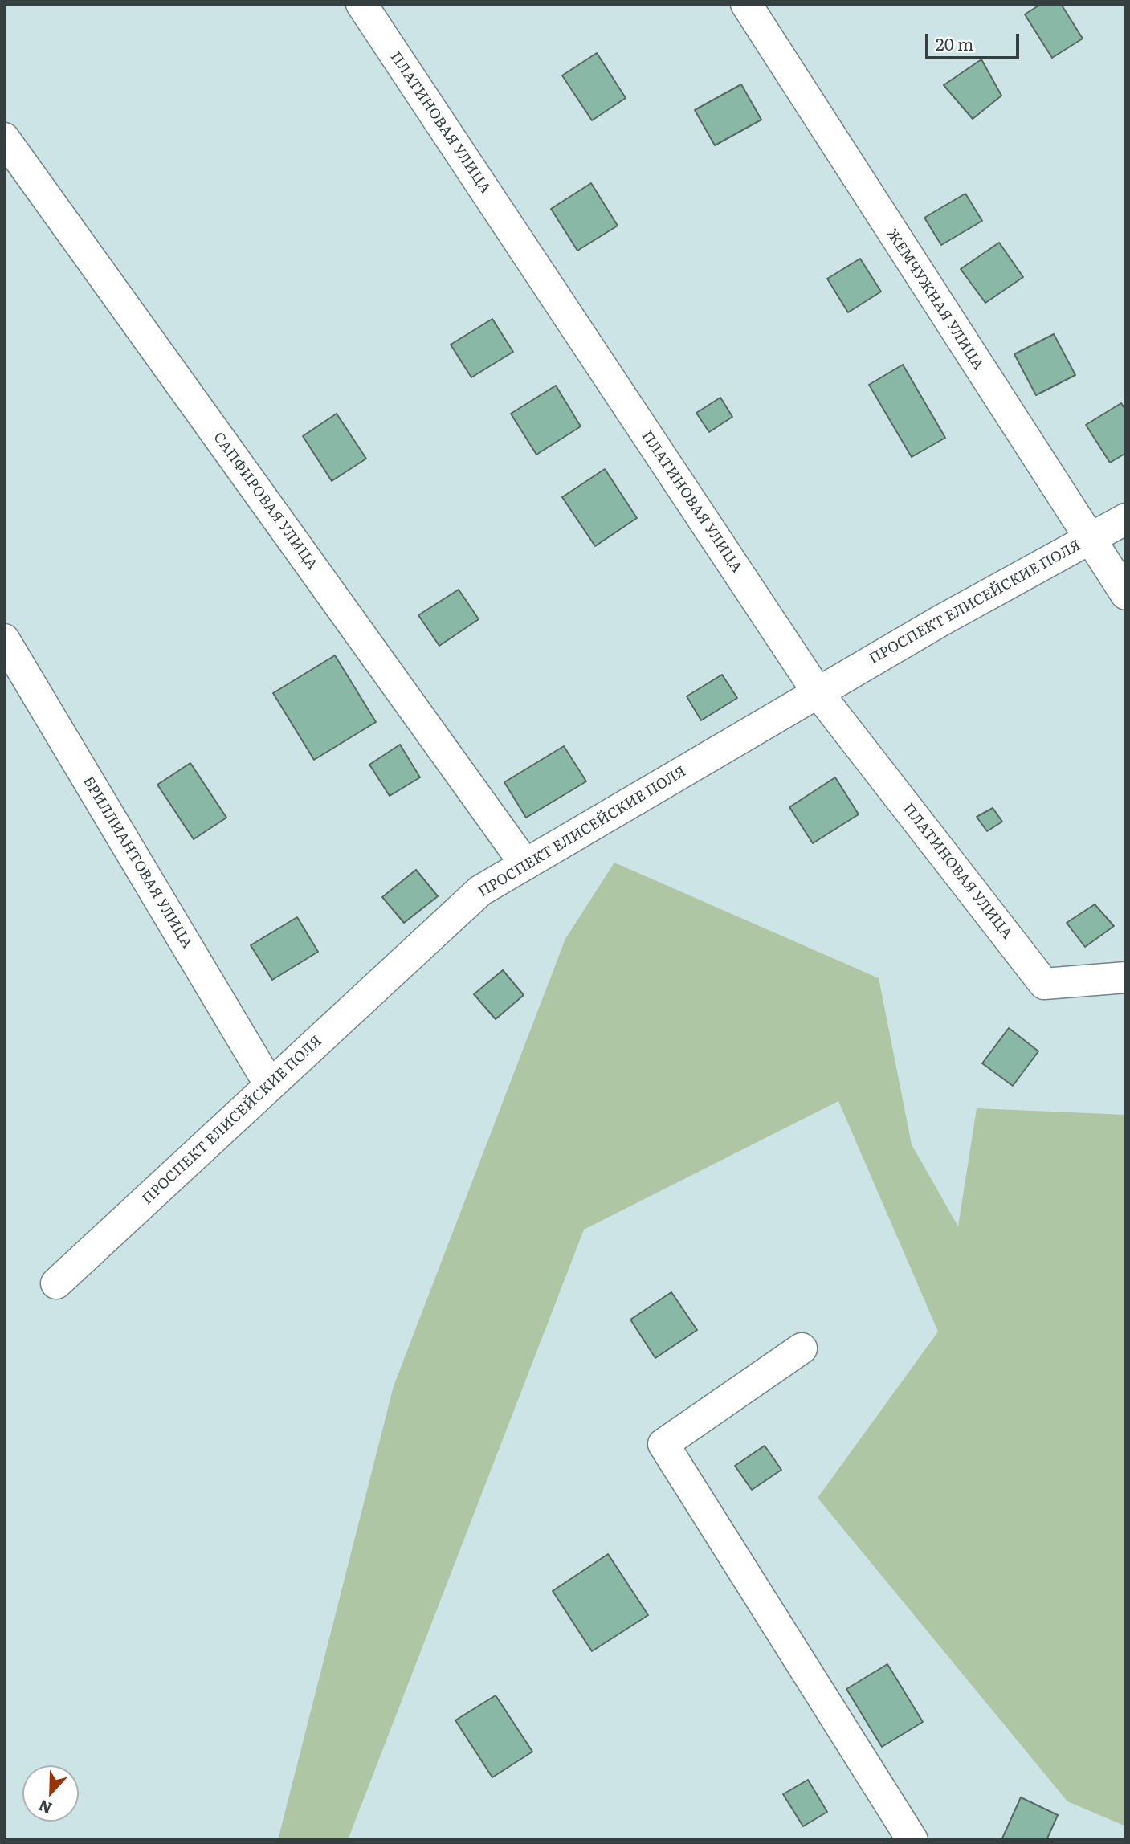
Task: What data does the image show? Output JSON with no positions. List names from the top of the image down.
{
  "streets": {
    "street": [
      "ПЛАТИНОВАЯ УЛИЦА",
      "ЖЕМЧУЖНАЯ УЛИЦА",
      "САПФИРОВАЯ УЛИЦА",
      "ПРОСПЕКТ ЕЛИСЕЙСКИЕ ПОЛЯ",
      "БРИЛЛИАНТОВАЯ УЛИЦА"
    ]
  },
  "crossings": [
    ["ПЛАТИНОВАЯ УЛИЦА", "ПРОСПЕКТ ЕЛИСЕЙСКИЕ ПОЛЯ"],
    ["ЖЕМЧУЖНАЯ УЛИЦА", "ПРОСПЕКТ ЕЛИСЕЙСКИЕ ПОЛЯ"],
    ["САПФИРОВАЯ УЛИЦА", "ПРОСПЕКТ ЕЛИСЕЙСКИЕ ПОЛЯ"],
    ["ПРОСПЕКТ ЕЛИСЕЙСКИЕ ПОЛЯ", "БРИЛЛИАНТОВАЯ УЛИЦА"]
  ],
  "scale_bar": "20 m",
  "north": "bottom"
}
